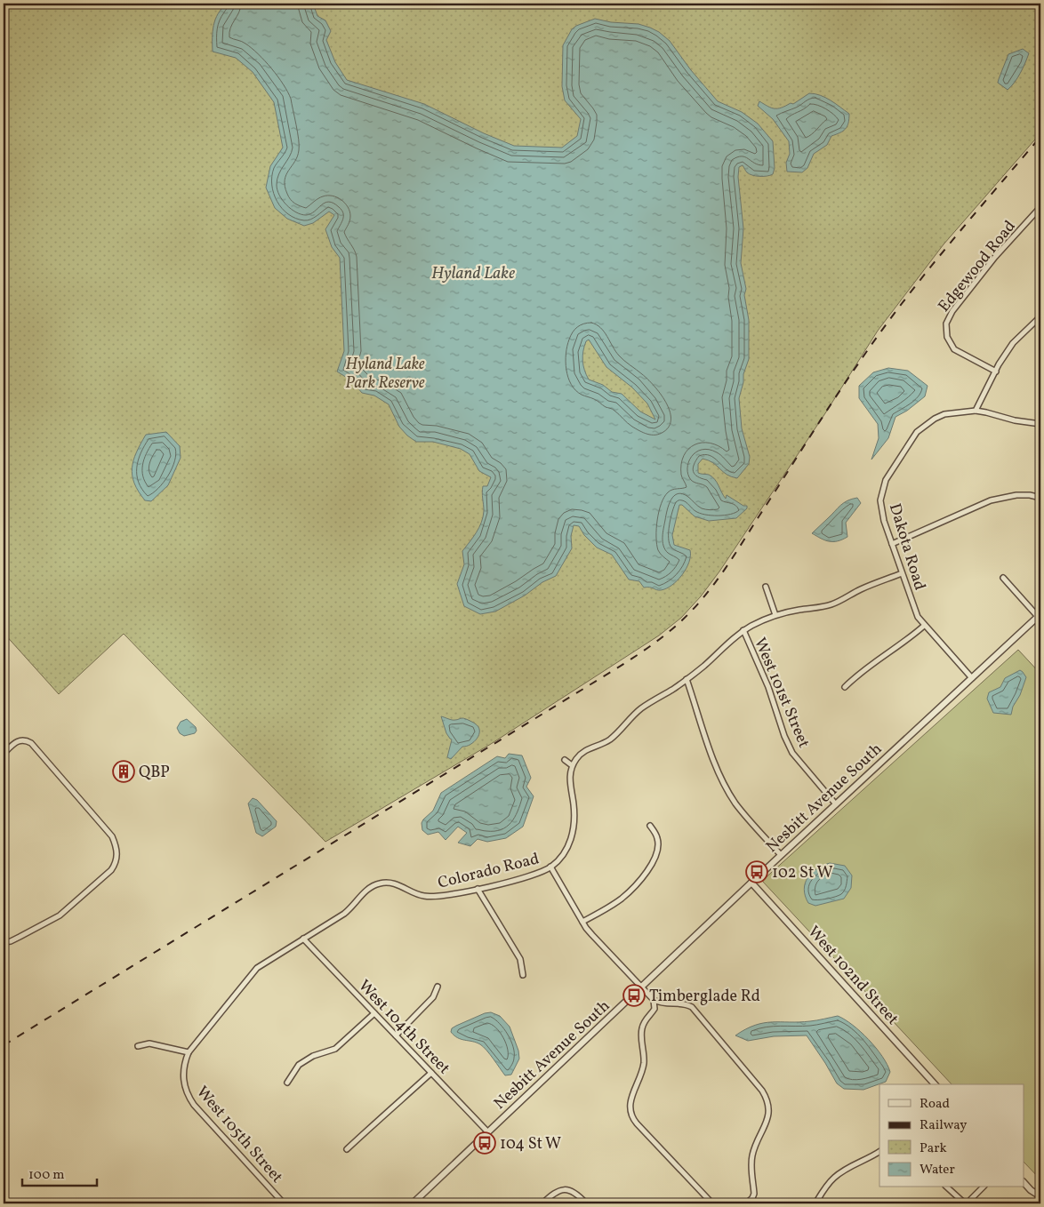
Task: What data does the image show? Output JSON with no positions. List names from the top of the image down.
{
  "streets": {
    "street": [
      "Edgewood Road",
      "Dakota Road",
      "West 101st Street",
      "Nesbitt Avenue South",
      "Colorado Road",
      "West 102nd Street",
      "West 104th Street",
      "West 105th Street"
    ]
  },
  "crossings": [
    ["Dakota Road", "Nesbitt Avenue South"],
    ["West 101st Street", "Nesbitt Avenue South"],
    ["Nesbitt Avenue South", "West 102nd Street"],
    ["Nesbitt Avenue South", "West 104th Street"]
  ],
  "water": ["Hyland Lake"],
  "parks": ["Hyland Lake Park Reserve"],
  "places": {
    "building": ["QBP"],
    "bus stop": ["102 St W", "Timberglade Rd", "104 St W"]
  },
  "legend": [
    "Road",
    "Railway",
    "Park",
    "Water"
  ],
  "scale_bar": "100 m"
}
